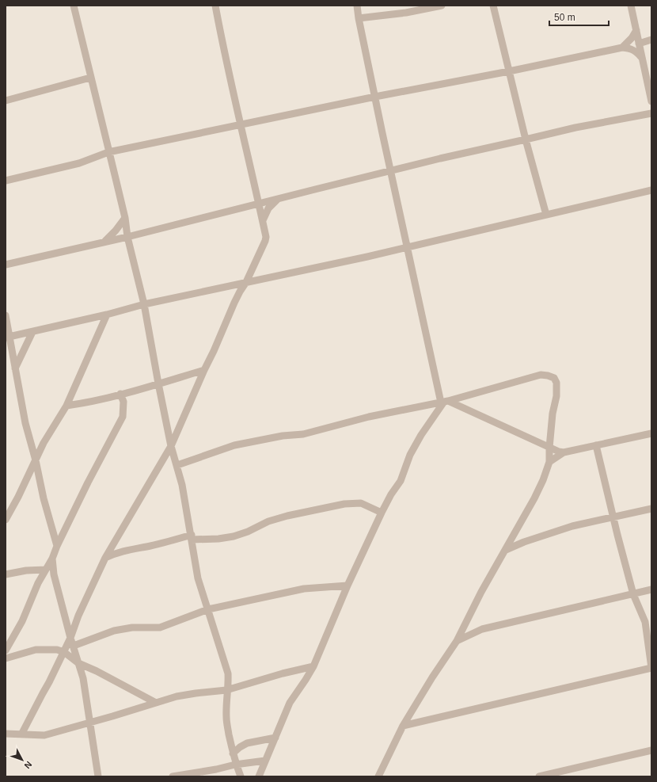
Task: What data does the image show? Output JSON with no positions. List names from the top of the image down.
{
  "scale_bar": "50 m",
  "north": "bottom right"
}
